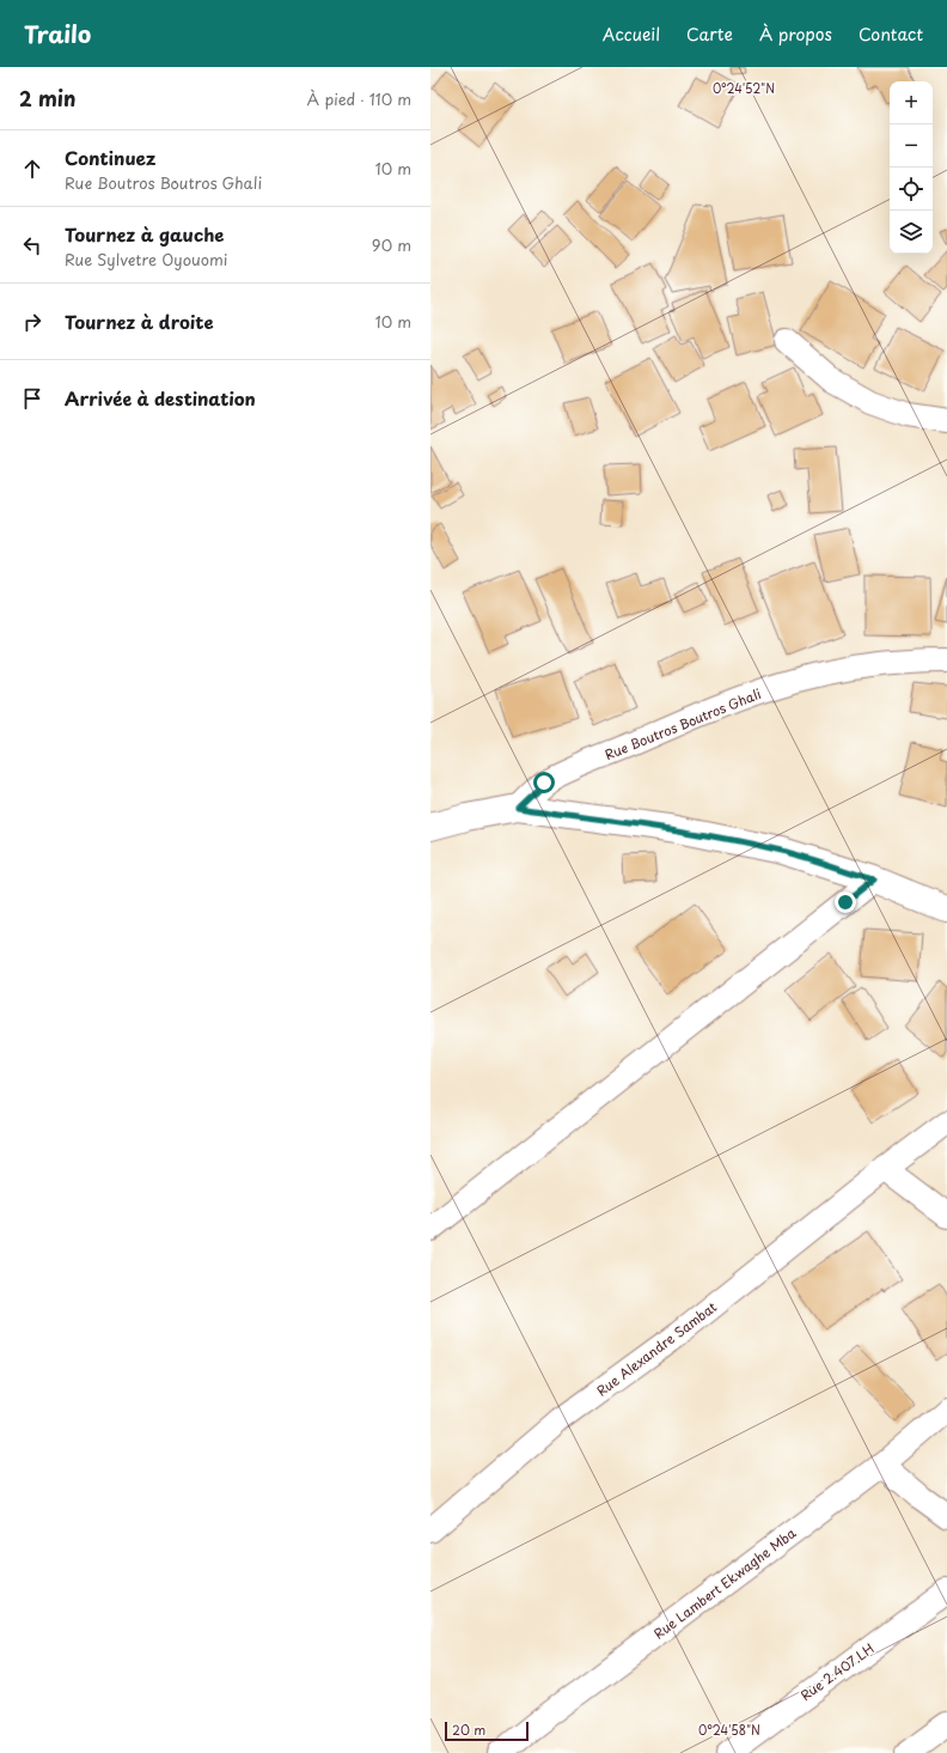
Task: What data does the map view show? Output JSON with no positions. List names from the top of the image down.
{
  "streets": {
    "street": [
      "Rue Boutros Boutros Ghali",
      "Rue Alexandre Sambat",
      "Rue Lambert Ekwaghe Mba",
      "Rue 2.407.LH"
    ]
  },
  "scale_bar": "20 m",
  "page": {
    "header": "Trailo",
    "nav": [
      "Accueil",
      "Carte",
      "À propos",
      "Contact"
    ],
    "heading": ["2 min", "À pied · 110 m"],
    "map_buttons": ["+", "−"],
    "list": [
      ["Continuez", "Rue Boutros Boutros Ghali", "10 m"],
      ["Tournez à gauche", "Rue Sylvetre Oyouomi", "90 m"],
      ["Tournez à droite", "10 m"],
      "Arrivée à destination"
    ],
    "scale": "20 m"
  },
  "coordinates": ["0°24'52\"N", "0°24'58\"N"]
}
